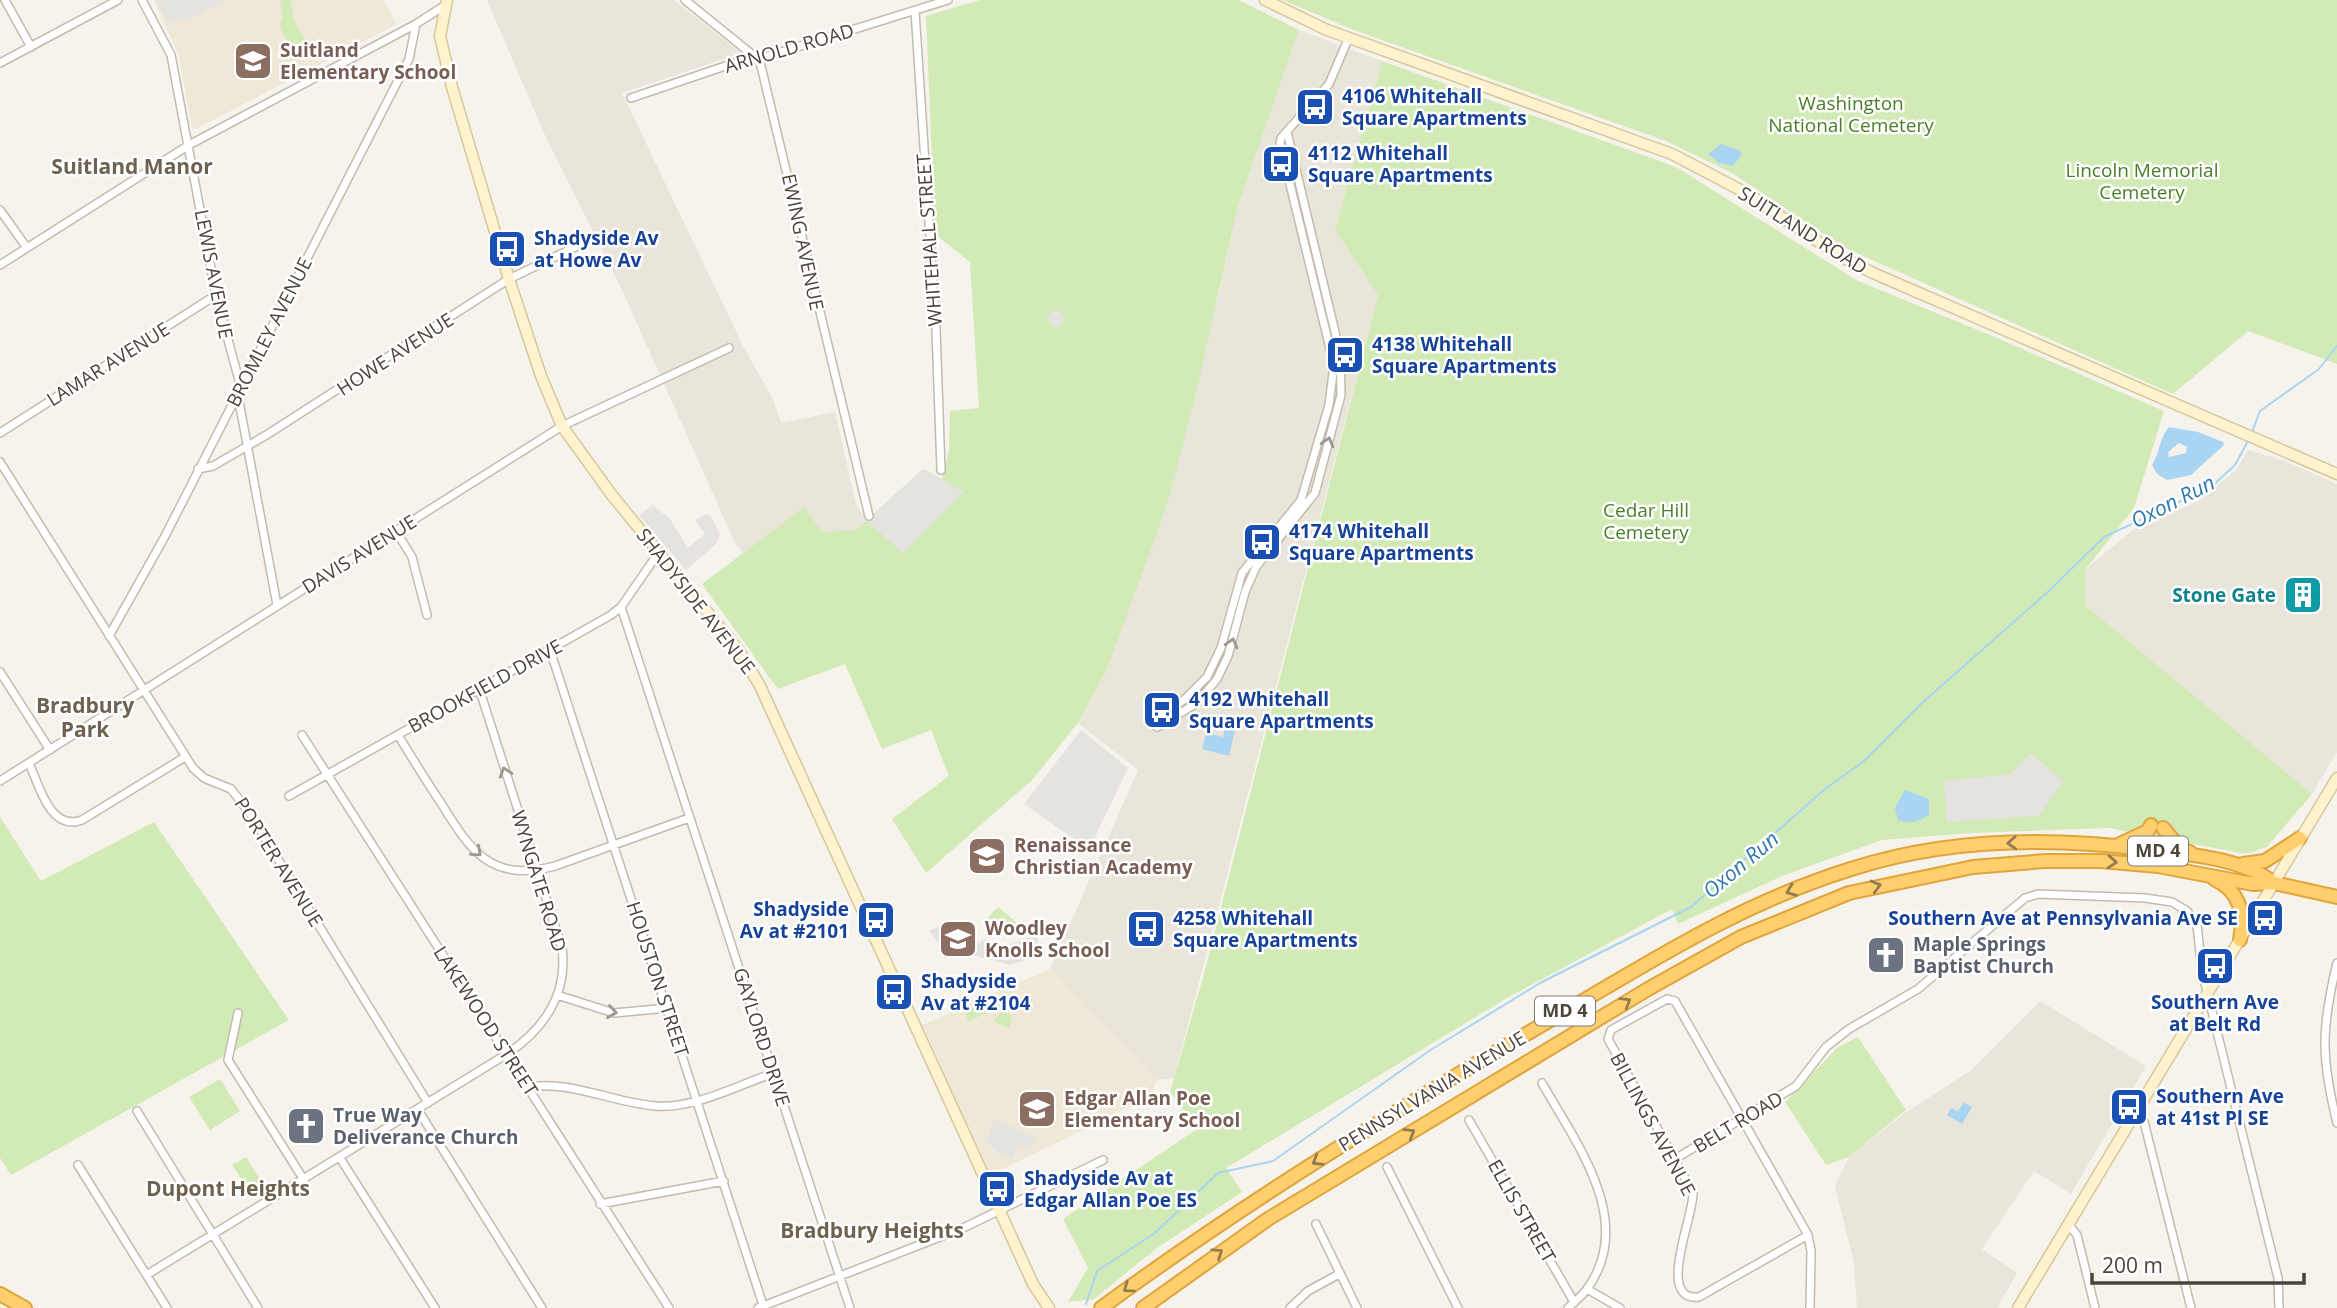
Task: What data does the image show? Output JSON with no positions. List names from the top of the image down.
{
  "streets": {
    "highway": ["MD 4", "PENNSYLVANIA AVENUE"],
    "main road": ["SUITLAND ROAD", "SHADYSIDE AVENUE"],
    "street": [
      "ARNOLD ROAD",
      "WHITEHALL STREET",
      "EWING AVENUE",
      "LEWIS AVENUE",
      "BROMLEY AVENUE",
      "HOWE AVENUE",
      "LAMAR AVENUE",
      "DAVIS AVENUE",
      "BROOKFIELD DRIVE",
      "PORTER AVENUE",
      "WYNGATE ROAD",
      "HOUSTON STREET",
      "LAKEWOOD STREET",
      "GAYLORD DRIVE",
      "BELT ROAD",
      "BILLINGS AVENUE",
      "ELLIS STREET"
    ]
  },
  "crossings": [
    ["ARNOLD ROAD", "WHITEHALL STREET"],
    ["ARNOLD ROAD", "EWING AVENUE"],
    ["LEWIS AVENUE", "BROMLEY AVENUE"],
    ["LEWIS AVENUE", "HOWE AVENUE"],
    ["LEWIS AVENUE", "LAMAR AVENUE"],
    ["LEWIS AVENUE", "DAVIS AVENUE"],
    ["BROMLEY AVENUE", "HOWE AVENUE"],
    ["BROMLEY AVENUE", "PORTER AVENUE"],
    ["HOWE AVENUE", "SHADYSIDE AVENUE"],
    ["DAVIS AVENUE", "SHADYSIDE AVENUE"],
    ["DAVIS AVENUE", "PORTER AVENUE"],
    ["SHADYSIDE AVENUE", "BROOKFIELD DRIVE"],
    ["BROOKFIELD DRIVE", "WYNGATE ROAD"],
    ["BROOKFIELD DRIVE", "HOUSTON STREET"],
    ["BROOKFIELD DRIVE", "LAKEWOOD STREET"],
    ["BROOKFIELD DRIVE", "GAYLORD DRIVE"],
    ["PORTER AVENUE", "WYNGATE ROAD"],
    ["WYNGATE ROAD", "LAKEWOOD STREET"],
    ["BELT ROAD", "BILLINGS AVENUE"]
  ],
  "districts": [
    "Suitland Manor",
    "Bradbury Park",
    "Dupont Heights",
    "Bradbury Heights"
  ],
  "water": ["Oxon Run"],
  "parks": ["Washington National Cemetery", "Lincoln Memorial Cemetery", "Cedar Hill Cemetery"],
  "places": {
    "school or university": [
      "Suitland Elementary School",
      "Renaissance Christian Academy",
      "Woodley Knolls School",
      "Edgar Allan Poe Elementary School"
    ],
    "bus stop": [
      "4106 Whitehall Square Apartments",
      "4112 Whitehall Square Apartments",
      "Shadyside Av at Howe Av",
      "4138 Whitehall Square Apartments",
      "4174 Whitehall Square Apartments",
      "4192 Whitehall Square Apartments",
      "Southern Ave at Pennsylvania Ave SE",
      "Shadyside Av at #2101",
      "4258 Whitehall Square Apartments",
      "Southern Ave at Belt Rd",
      "Shadyside Av at #2104",
      "Southern Ave at 41st Pl SE",
      "Shadyside Av at Edgar Allan Poe ES"
    ],
    "building": ["Stone Gate"],
    "church": ["Maple Springs Baptist Church", "True Way Deliverance Church"]
  },
  "scale_bar": "200 m"
}
